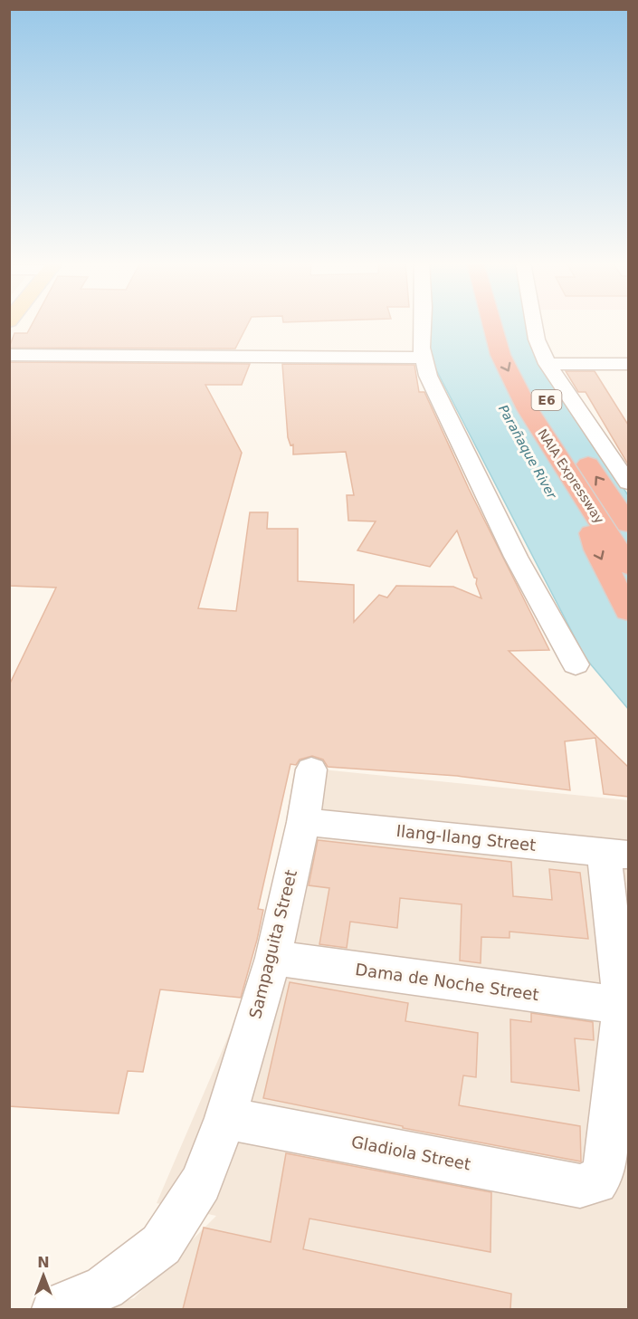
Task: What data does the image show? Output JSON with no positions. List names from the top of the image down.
{
  "streets": {
    "highway": ["E6", "NAIA Expressway"],
    "street": [
      "Ilang-Ilang Street",
      "Sampaguita Street",
      "Dama de Noche Street",
      "Gladiola Street"
    ]
  },
  "crossings": [
    ["Ilang-Ilang Street", "Sampaguita Street"],
    ["Sampaguita Street", "Dama de Noche Street"],
    ["Sampaguita Street", "Gladiola Street"],
    ["Dama de Noche Street", "Gladiola Street"]
  ],
  "water": ["Parañaque River"],
  "north": "top"
}
